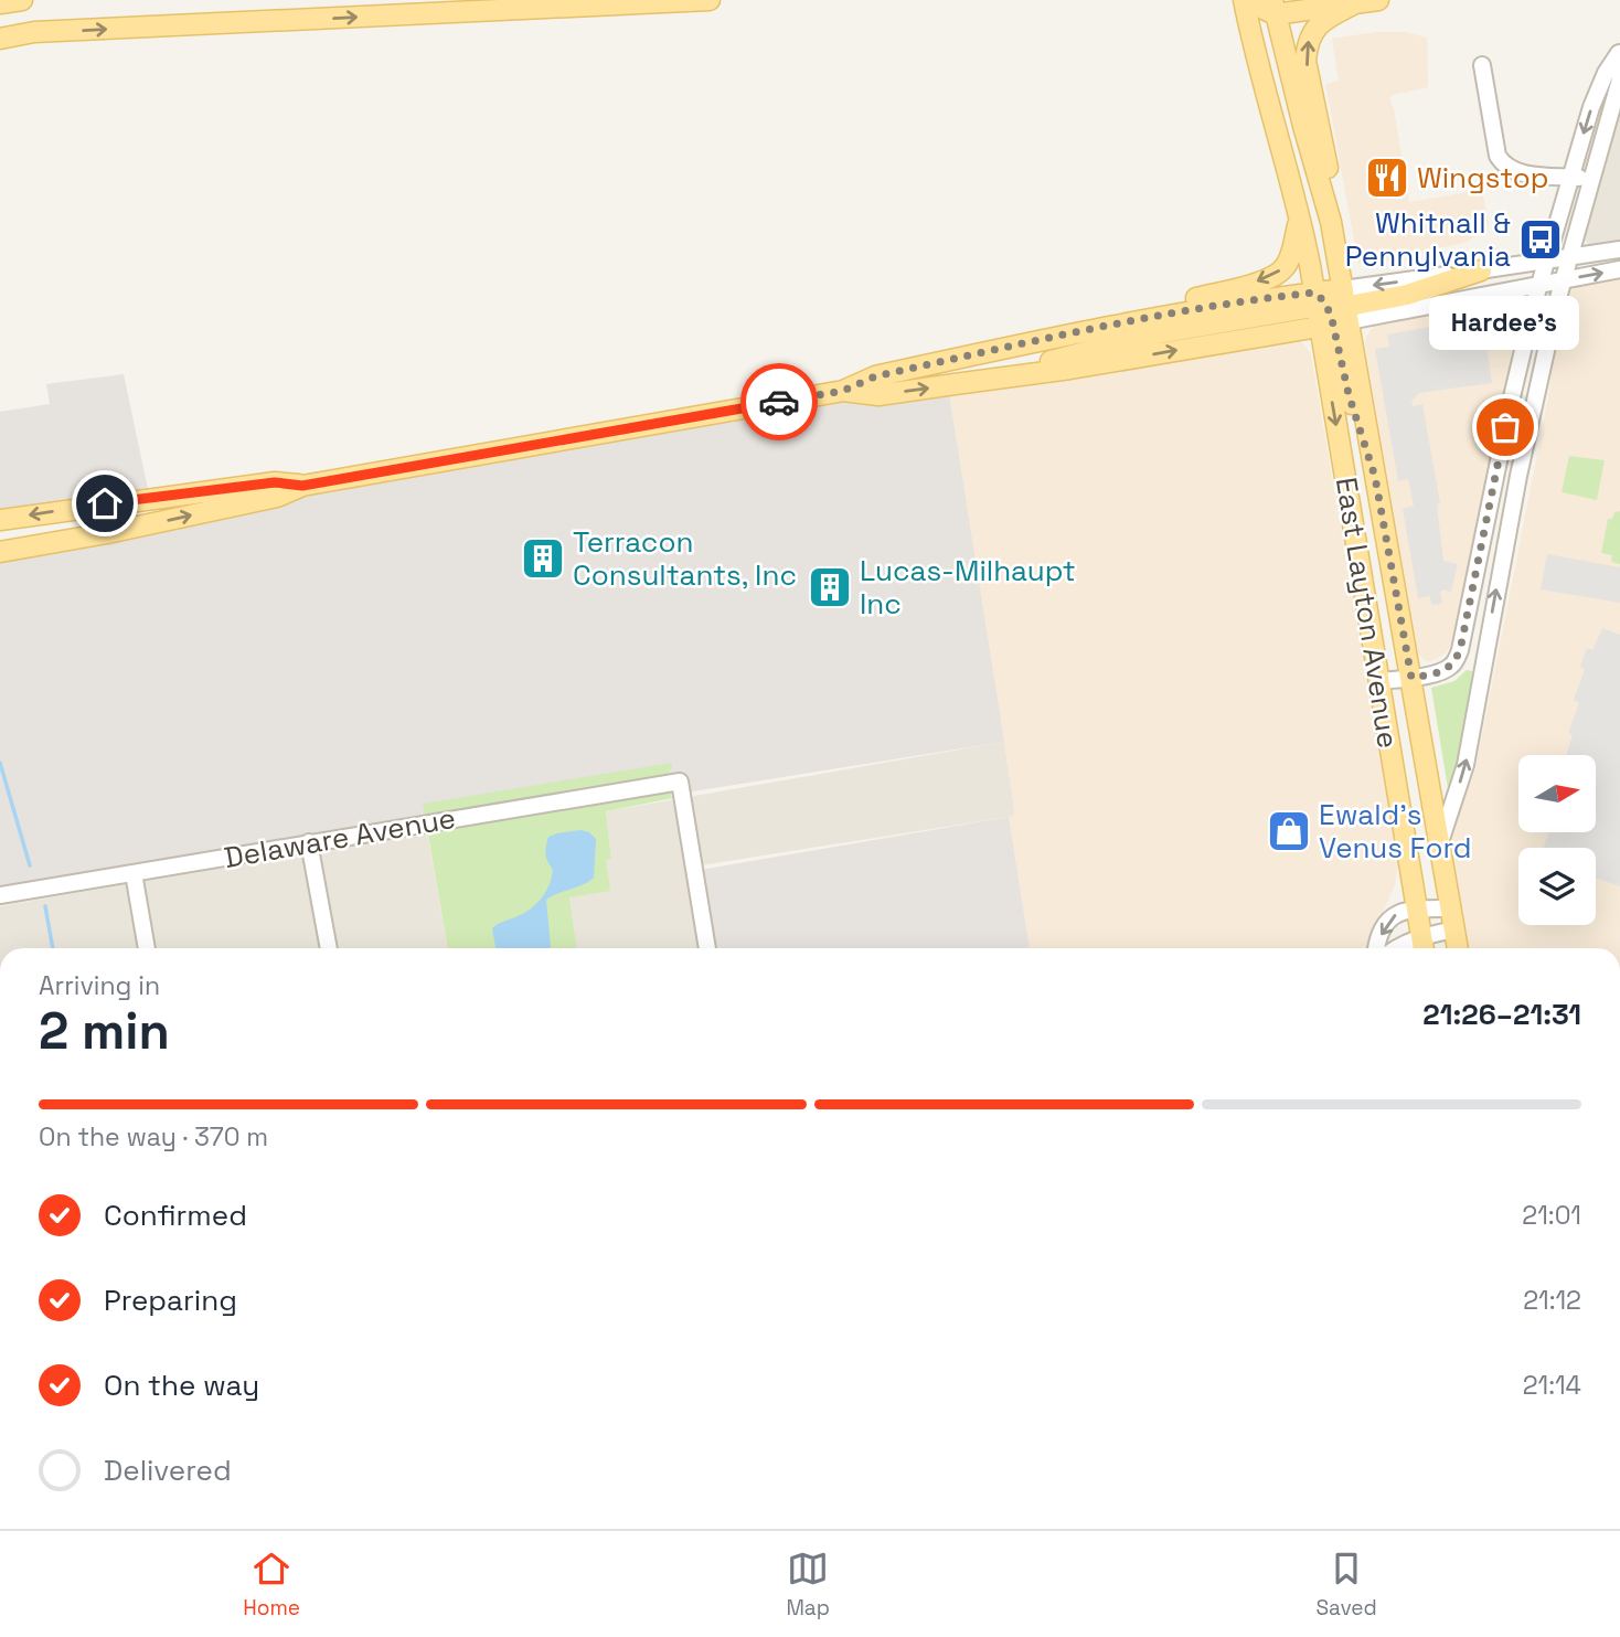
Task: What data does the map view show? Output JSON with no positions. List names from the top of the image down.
{
  "streets": {
    "main road": ["East Layton Avenue"],
    "street": ["Delaware Avenue"]
  },
  "places": {
    "restaurant": ["Wingstop"],
    "bus stop": ["Whitnall & Pennylvania"],
    "other": ["Hardee's"],
    "building": ["Terracon Consultants, Inc", "Lucas-Milhaupt Inc"],
    "shop": ["Ewald's Venus Ford"]
  },
  "north": "right",
  "page": {
    "bubble": "Hardee's",
    "heading": ["2 min", "Arriving in", "21:26–21:31"],
    "bar": "On the way · 370 m",
    "list": [
      ["Confirmed", "21:01"],
      ["Preparing", "21:12"],
      ["On the way", "21:14"],
      "Delivered"
    ],
    "tabs": ["Home", "Map", "Saved"]
  }
}
